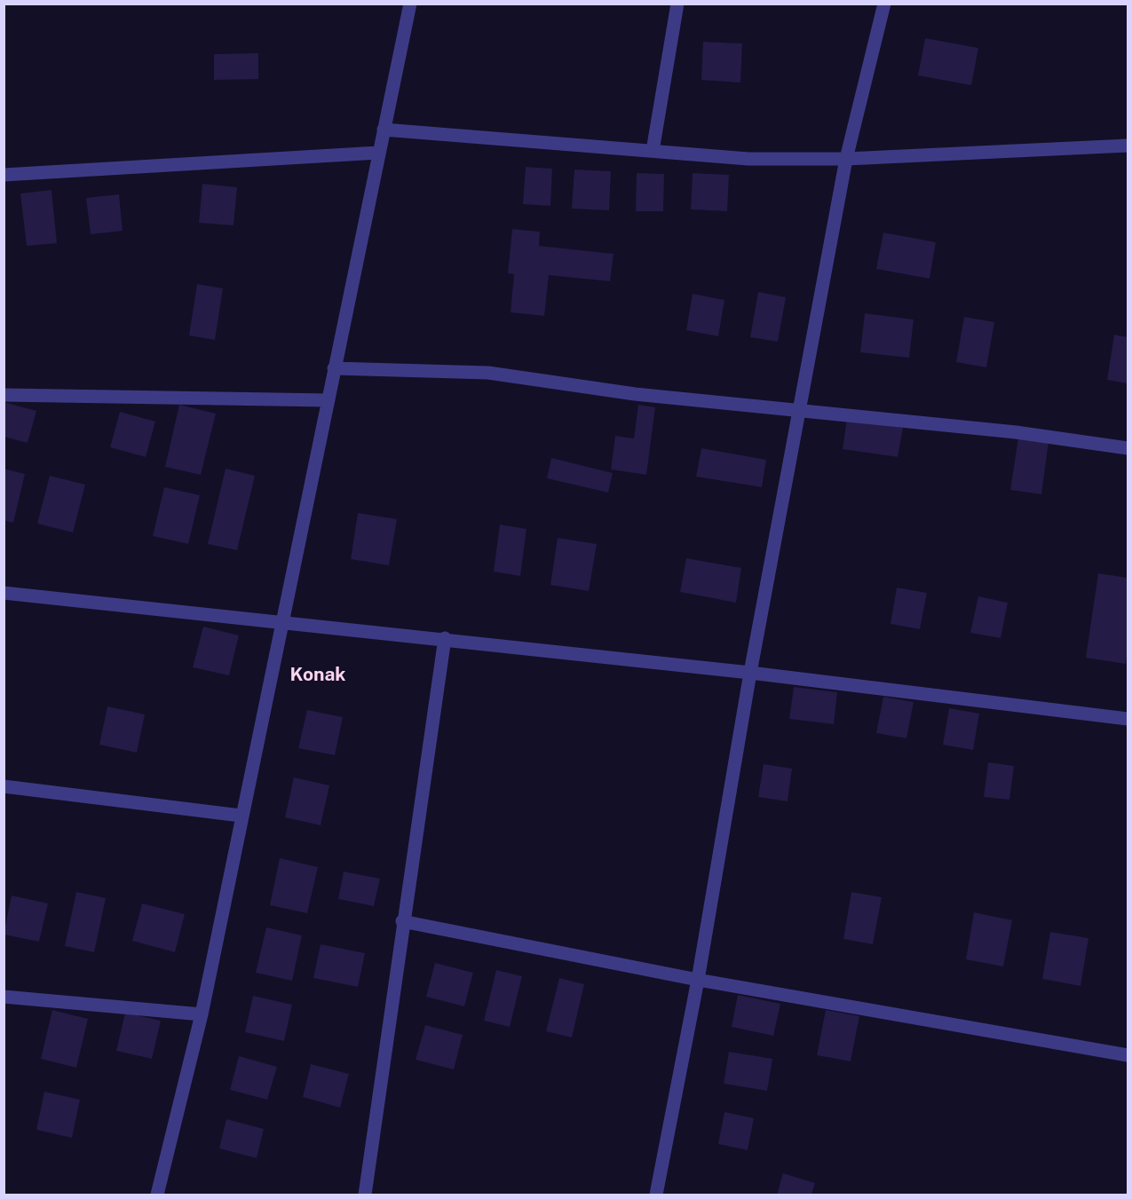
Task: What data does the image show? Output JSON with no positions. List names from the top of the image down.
{
  "districts": ["Konak"]
}
